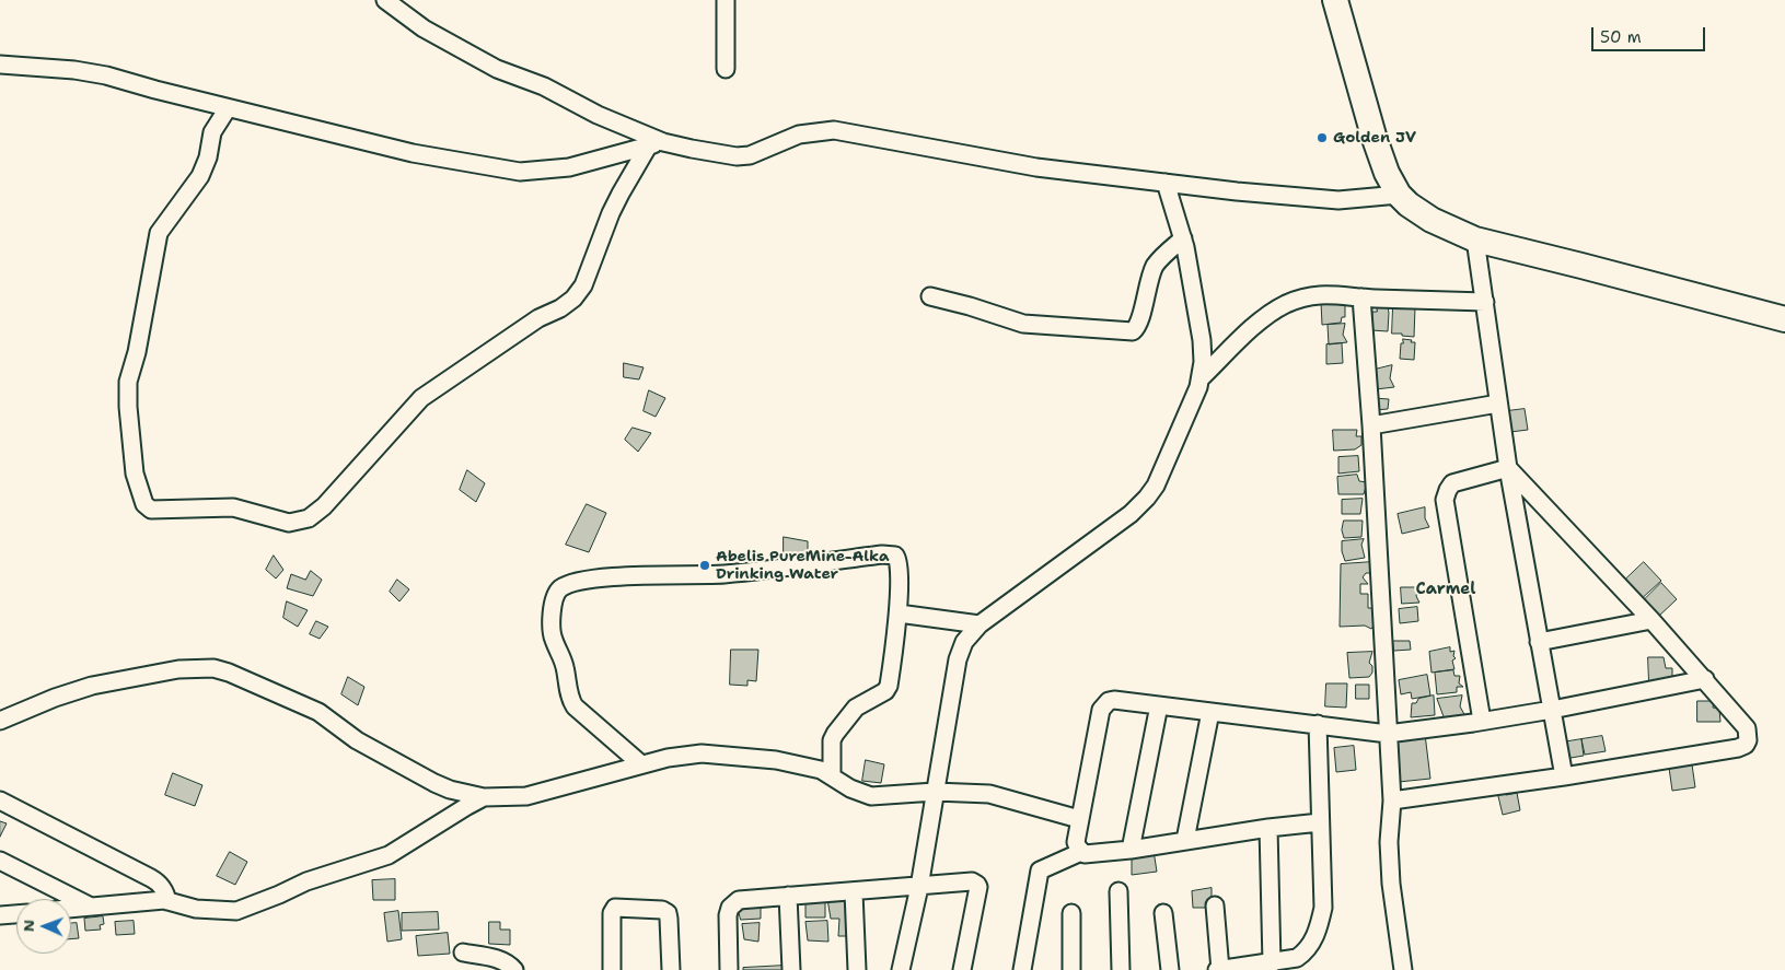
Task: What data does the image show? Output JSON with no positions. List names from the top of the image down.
{
  "districts": ["Carmel"],
  "places": ["Golden JV", "Abelis PureMine-Alka Drinking Water"],
  "scale_bar": "50 m",
  "north": "left"
}
